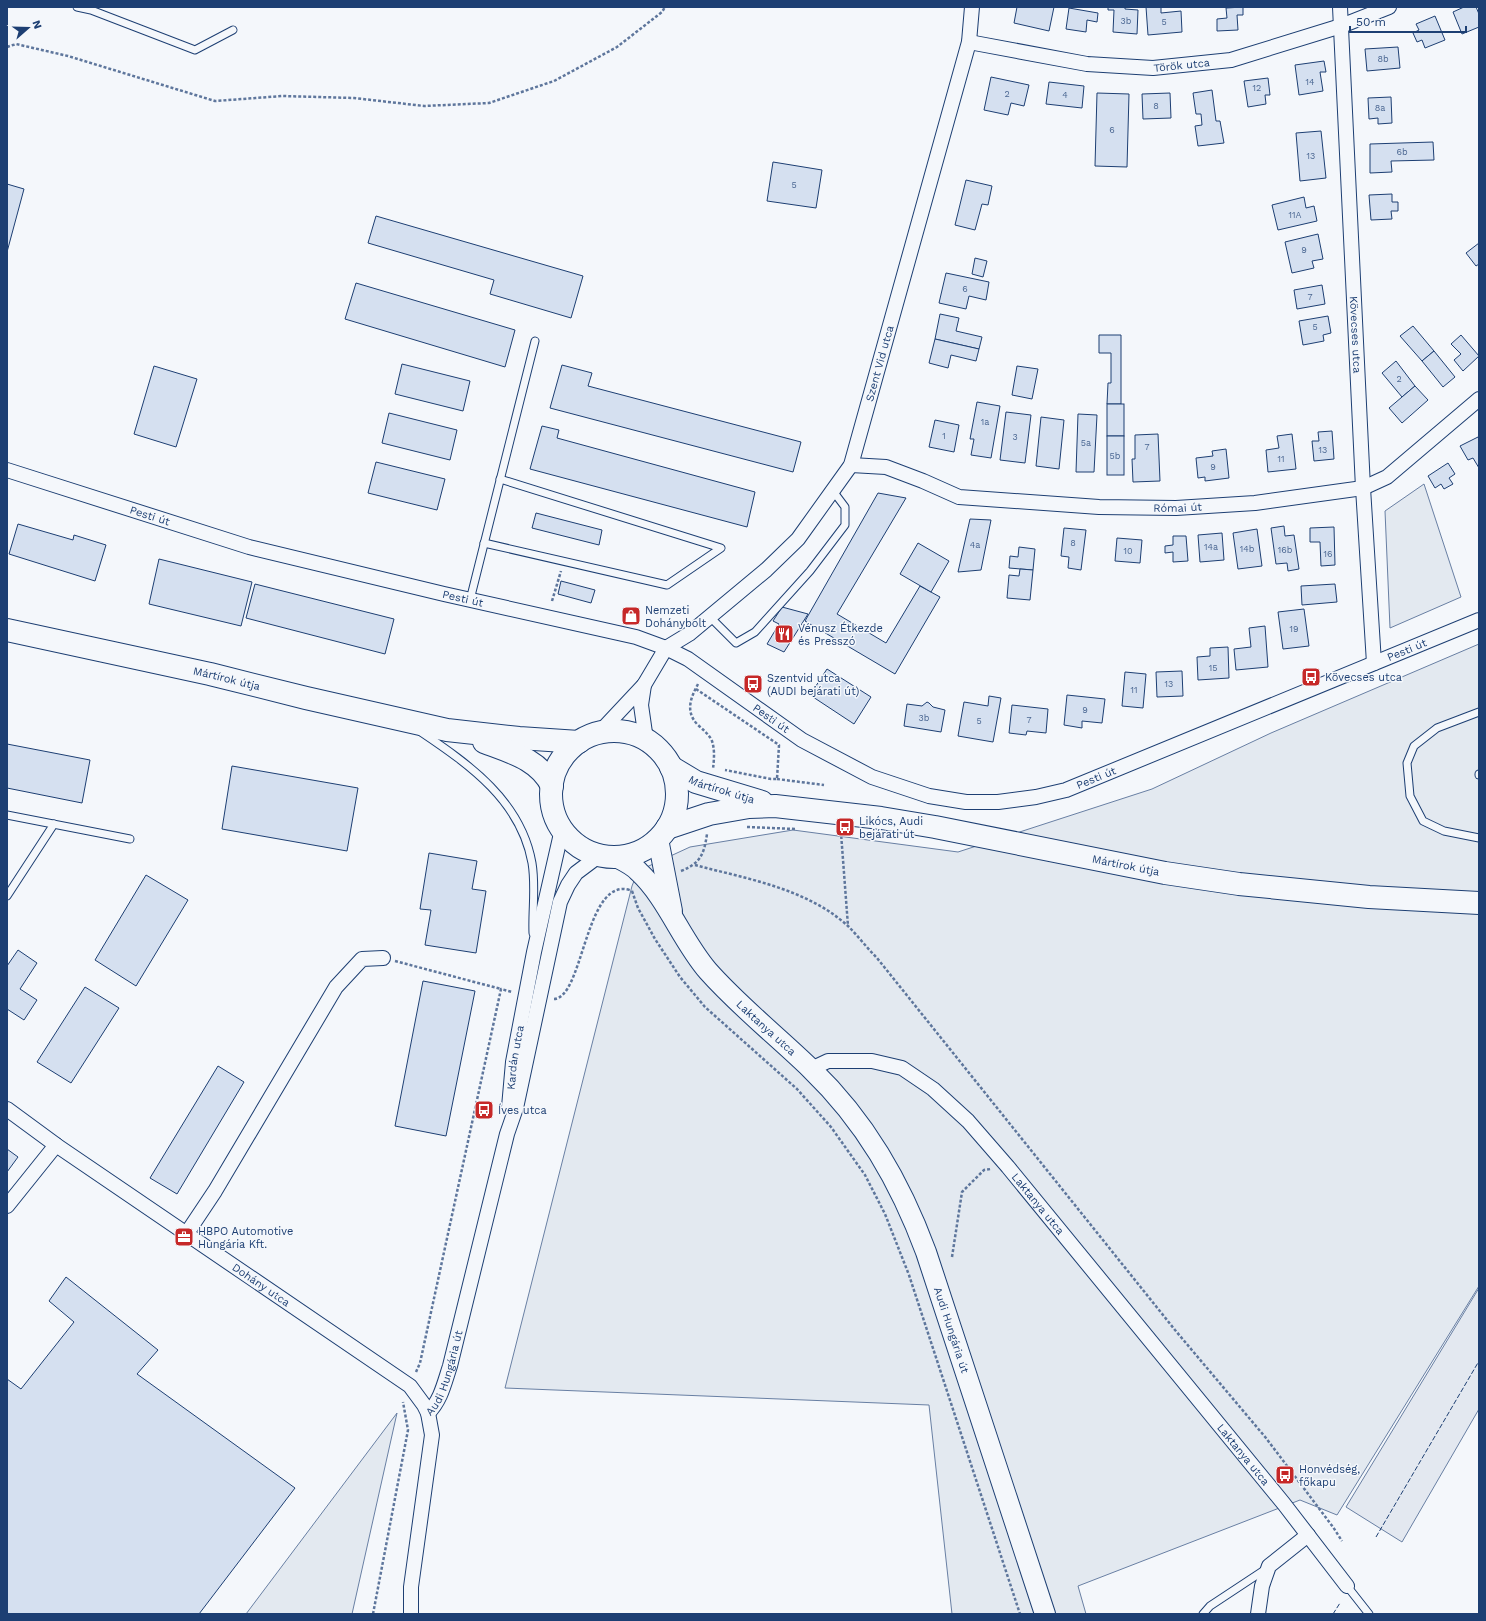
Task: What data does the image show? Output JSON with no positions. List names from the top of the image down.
{
  "streets": {
    "main road": ["Mártírok útja"],
    "street": [
      "Török utca",
      "Kövecses utca",
      "Szent Vid utca",
      "Római út",
      "Pesti út",
      "Laktanya utca",
      "Kardán utca",
      "Dohány utca",
      "Audi Hungária út"
    ]
  },
  "crossings": [
    ["Török utca", "Kövecses utca"],
    ["Török utca", "Szent Vid utca"],
    ["Kövecses utca", "Római út"],
    ["Kövecses utca", "Pesti út"],
    ["Szent Vid utca", "Római út"],
    ["Szent Vid utca", "Pesti út"],
    ["Mártírok útja", "Laktanya utca"],
    ["Mártírok útja", "Kardán utca"],
    ["Laktanya utca", "Kardán utca"],
    ["Laktanya utca", "Audi Hungária út"],
    ["Kardán utca", "Audi Hungária út"],
    ["Dohány utca", "Audi Hungária út"]
  ],
  "places": {
    "shop": ["Nemzeti Dohánybolt"],
    "restaurant": ["Vénusz Étkezde és Presszó"],
    "bus stop": [
      "Kövecses utca",
      "Szentvid utca (AUDI bejárati út)",
      "Likócs, Audi bejárati út",
      "Íves utca",
      "Honvédség, főkapu"
    ],
    "office": ["HBPO Automotive Hungária Kft."]
  },
  "house_numbers": [
    "3b",
    "5",
    "8b",
    "14",
    "12",
    "2",
    "4",
    "8",
    "8a",
    "6",
    "6b",
    "13",
    "5",
    "11A",
    "9",
    "6",
    "7",
    "5",
    "2",
    "1a",
    "1",
    "3",
    "5a",
    "7",
    "13",
    "5b",
    "11",
    "9",
    "8",
    "4a",
    "14a",
    "14b",
    "16b",
    "10",
    "16",
    "19",
    "15",
    "13",
    "11",
    "9",
    "3b",
    "7",
    "5"
  ],
  "scale_bar": "50 m",
  "north": "right"
}
